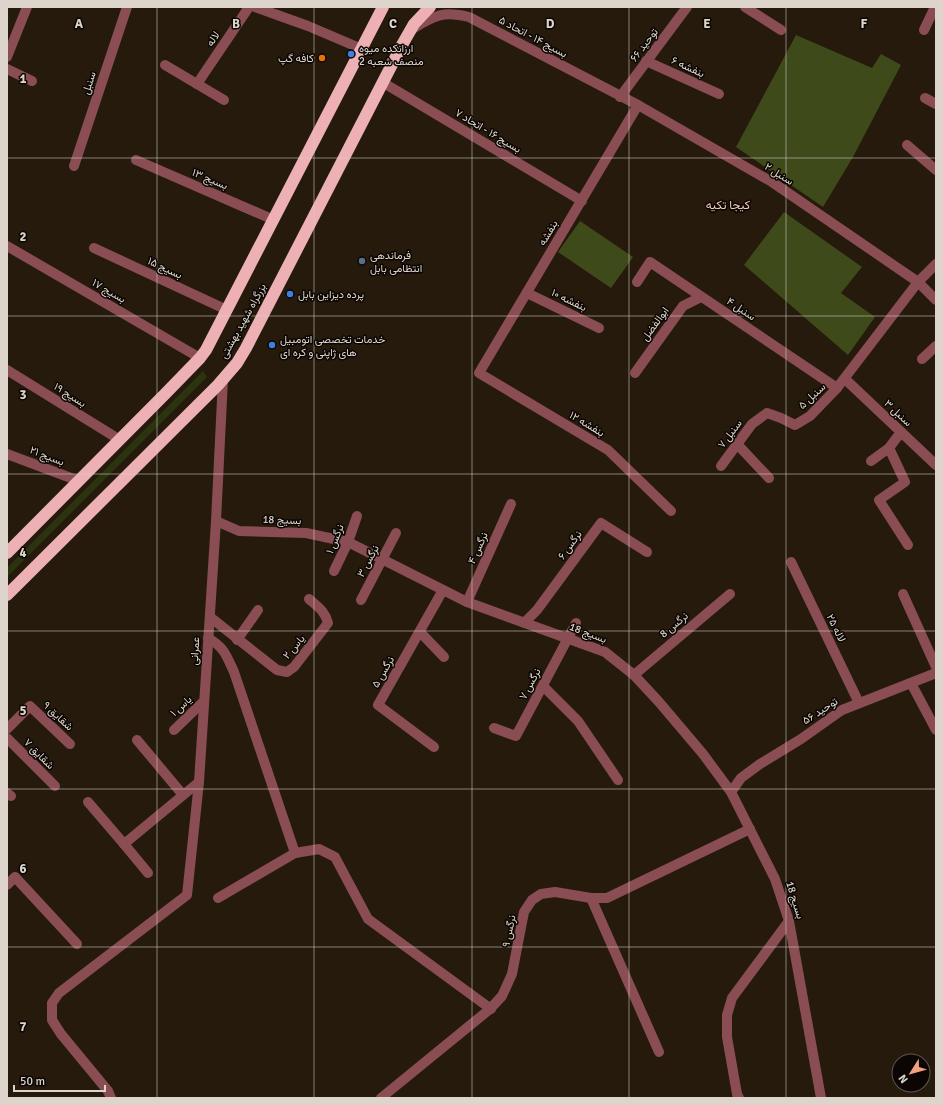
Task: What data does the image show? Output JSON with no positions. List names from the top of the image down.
{
  "streets": {
    "highway": ["بزرگراه شهید بهشتی"],
    "street": [
      "بسیج ۱۴ - اتحاد ۵",
      "لاله",
      "توحید ۶۶",
      "بنفشه ۶",
      "سنبل",
      "بسیج ۱۶ - اتحاد ۷",
      "سنبل ۲",
      "بسیج ۱۳",
      "بنفشه",
      "بسیج ۱۵",
      "بسیج ۱۷",
      "بنفشه ۱۰",
      "سنبل ۴",
      "ابوالفضل",
      "بسیج ۱۹",
      "سنبل ۵",
      "سنبل ۳",
      "بنفشه ۱۲",
      "سنبل ۷",
      "بسیج ۲۱",
      "بسیج 18",
      "نرگس ۱",
      "نرگس ۶",
      "نرگس ۴",
      "نرگس ۳",
      "نرگس 8",
      "لاله ۲۵",
      "یاس ۲",
      "عمرانی",
      "نرگس ۵",
      "نرگس ۷",
      "یاس ۱",
      "توحید ۵۶",
      "شقایق ۹",
      "شقایق ۷",
      "نرگس ۹"
    ]
  },
  "crossings": [
    ["بسیج ۱۴ - اتحاد ۵", "توحید ۶۶"],
    ["بسیج ۱۴ - اتحاد ۵", "سنبل ۲"],
    ["بسیج ۱۴ - اتحاد ۵", "بزرگراه شهید بهشتی"],
    ["توحید ۶۶", "بنفشه ۶"],
    ["توحید ۶۶", "سنبل ۲"],
    ["بسیج ۱۶ - اتحاد ۷", "بنفشه"],
    ["بسیج ۱۶ - اتحاد ۷", "بزرگراه شهید بهشتی"],
    ["سنبل ۲", "بنفشه"],
    ["بسیج ۱۳", "بزرگراه شهید بهشتی"],
    ["بنفشه", "بنفشه ۱۰"],
    ["بنفشه", "بنفشه ۱۲"],
    ["بسیج ۱۵", "بزرگراه شهید بهشتی"],
    ["بسیج ۱۷", "بزرگراه شهید بهشتی"],
    ["سنبل ۴", "ابوالفضل"],
    ["سنبل ۴", "سنبل ۵"],
    ["بزرگراه شهید بهشتی", "بسیج ۱۹"],
    ["بزرگراه شهید بهشتی", "بسیج ۲۱"],
    ["سنبل ۵", "سنبل ۷"],
    ["بسیج 18", "نرگس ۱"],
    ["بسیج 18", "نرگس ۶"],
    ["بسیج 18", "نرگس ۴"],
    ["بسیج 18", "نرگس ۳"],
    ["بسیج 18", "نرگس 8"],
    ["بسیج 18", "عمرانی"],
    ["بسیج 18", "نرگس ۵"],
    ["بسیج 18", "نرگس ۷"],
    ["بسیج 18", "توحید ۵۶"],
    ["بسیج 18", "نرگس ۹"],
    ["لاله ۲۵", "توحید ۵۶"],
    ["یاس ۲", "عمرانی"],
    ["عمرانی", "یاس ۱"]
  ],
  "districts": ["کیجا تکیه"],
  "places": [
    "ارزانکده میوه منصف شعبه 2",
    "کافه گپ",
    "فرماندهی انتظامی بابل",
    "پرده دیزاین بابل",
    "خدمات تخصصی اتومبیل های ژاپنی و کره ای"
  ],
  "scale_bar": "50 m",
  "north": "bottom left",
  "grid": {
    "columns": [
      "A",
      "B",
      "C",
      "D",
      "E",
      "F"
    ],
    "rows": [
      "1",
      "2",
      "3",
      "4",
      "5",
      "6",
      "7"
    ]
  }
}
